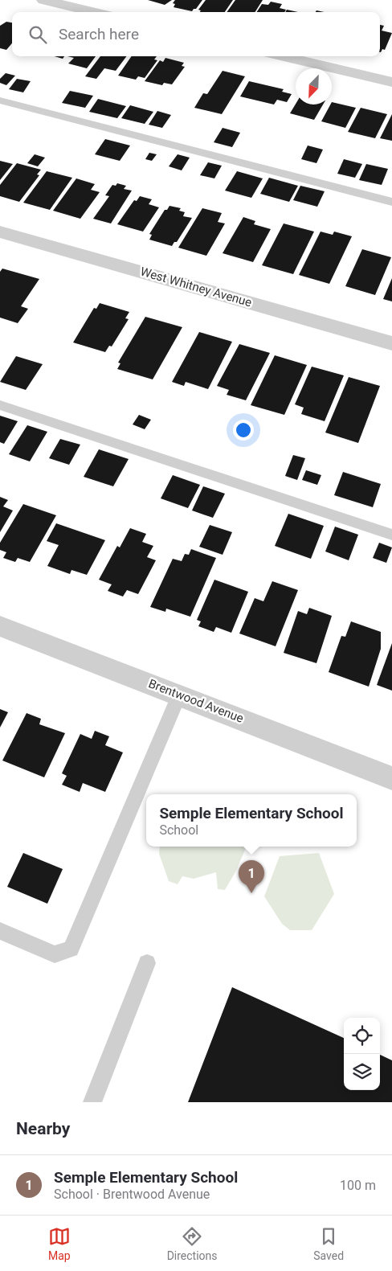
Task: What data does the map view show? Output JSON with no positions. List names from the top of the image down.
{
  "streets": {
    "street": ["West Whitney Avenue", "Brentwood Avenue"]
  },
  "north": "bottom left",
  "page": {
    "search": "Search here",
    "popup": ["Semple Elementary School", "School"],
    "pins": "1",
    "heading": "Nearby",
    "list": [
      {
        "mark": "1",
        "name": "Semple Elementary School",
        "note": "School · Brentwood Avenue",
        "value": "100 m"
      }
    ],
    "nav": ["Map", "Directions", "Saved"]
  }
}
